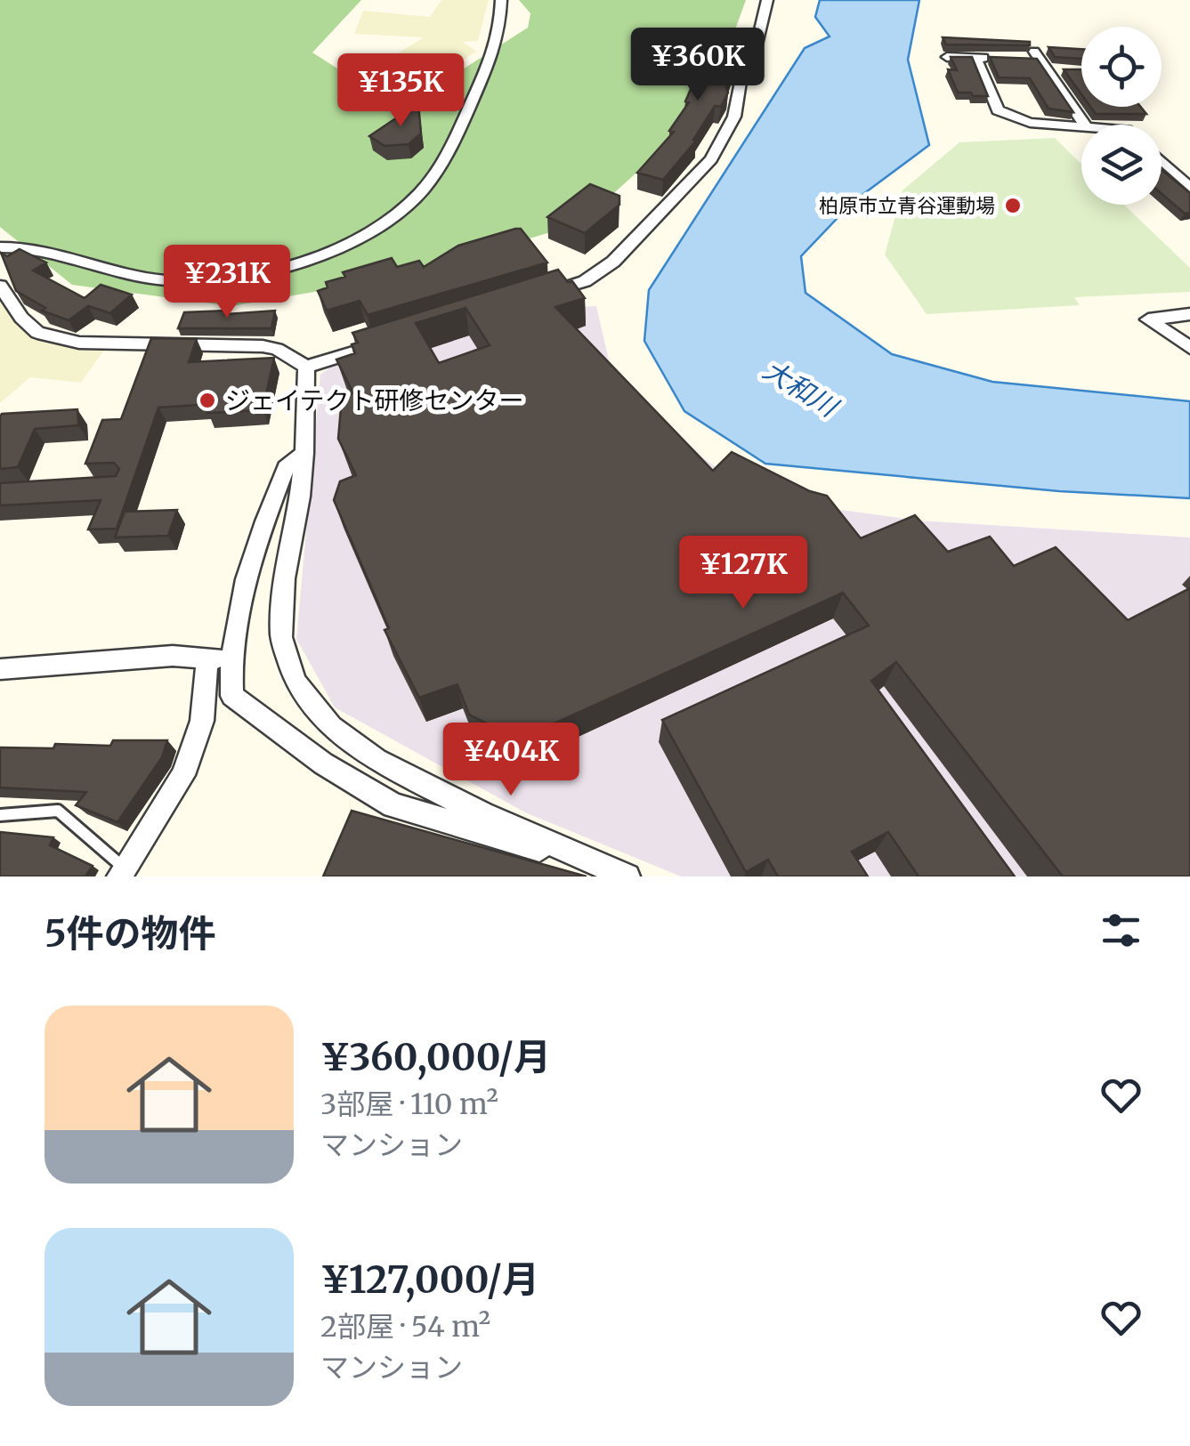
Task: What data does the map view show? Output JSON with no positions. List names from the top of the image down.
{
  "water": ["大和川"],
  "places": ["柏原市立青谷運動場", "ジェイテクト研修センター"],
  "page": {
    "price": [
      "¥360K",
      "¥135K",
      "¥231K",
      "¥127K",
      "¥404K"
    ],
    "heading": "5件の物件",
    "list": [
      {
        "name": "¥360,000/月",
        "note": "3部屋 · 110 m² · マンション"
      },
      {
        "name": "¥127,000/月",
        "note": "2部屋 · 54 m² · マンション"
      }
    ]
  }
}
